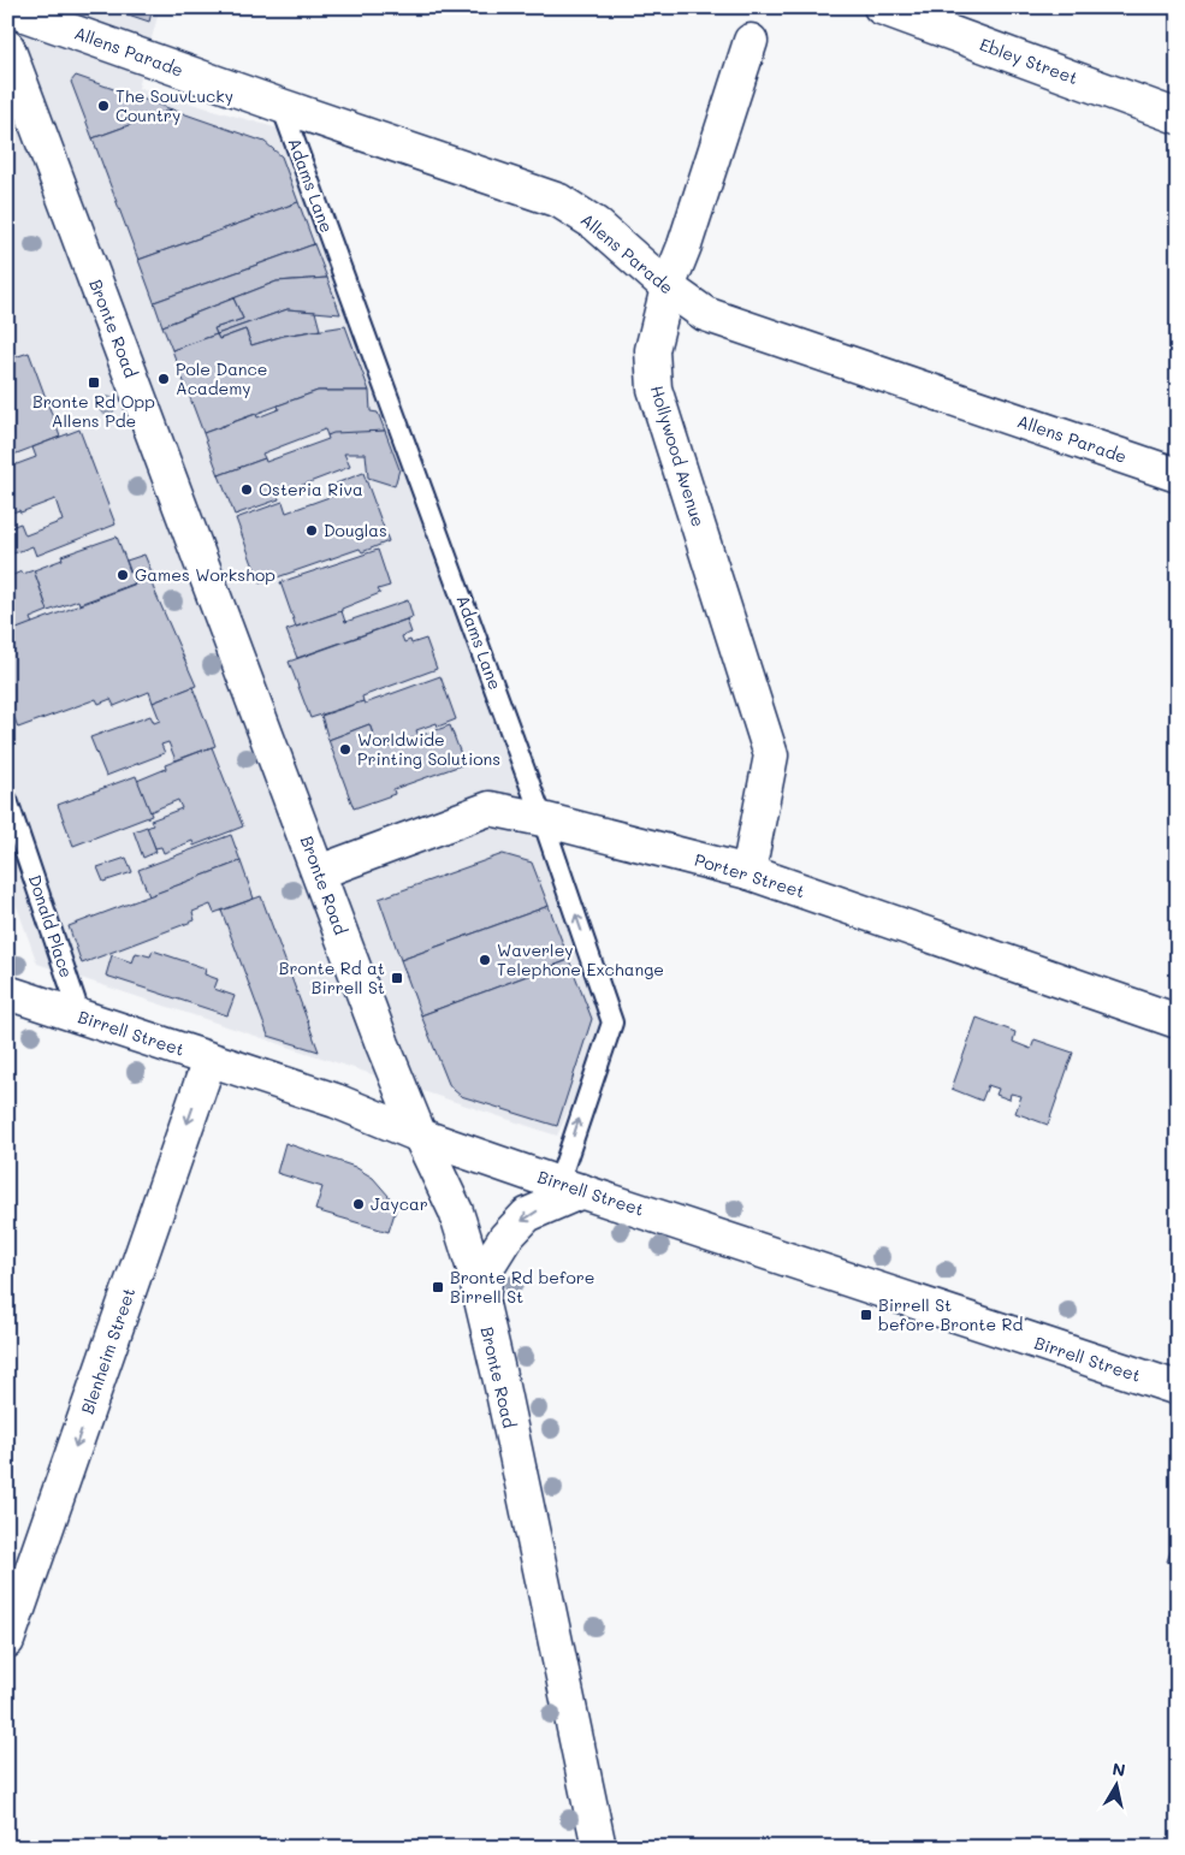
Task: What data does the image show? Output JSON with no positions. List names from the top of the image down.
{
  "streets": {
    "street": [
      "Allens Parade",
      "Ebley Street",
      "Bronte Road",
      "Hollywood Avenue",
      "Porter Street",
      "Birrell Street",
      "Blenheim Street"
    ],
    "lane": ["Adams Lane", "Donald Place"]
  },
  "crossings": [
    ["Allens Parade", "Adams Lane"],
    ["Allens Parade", "Hollywood Avenue"],
    ["Adams Lane", "Porter Street"],
    ["Adams Lane", "Birrell Street"],
    ["Bronte Road", "Porter Street"],
    ["Bronte Road", "Birrell Street"],
    ["Hollywood Avenue", "Porter Street"],
    ["Donald Place", "Birrell Street"],
    ["Birrell Street", "Blenheim Street"]
  ],
  "one_way": ["Blenheim Street"],
  "places": {
    "other": [
      "The SouvLucky Country",
      "Pole Dance Academy",
      "Osteria Riva",
      "Douglas",
      "Games Workshop",
      "Worldwide Printing Solutions",
      "Waverley Telephone Exchange",
      "Jaycar"
    ],
    "transit": [
      "Bronte Rd Opp Allens Pde",
      "Bronte Rd at Birrell St",
      "Bronte Rd before Birrell St",
      "Birrell St before Bronte Rd"
    ]
  },
  "north": "top"
}
